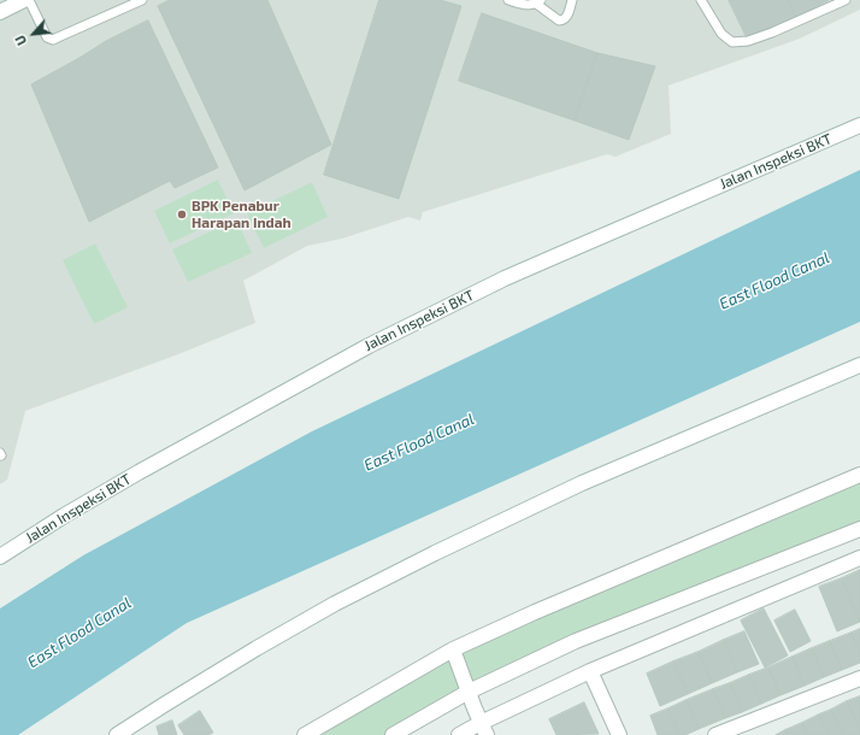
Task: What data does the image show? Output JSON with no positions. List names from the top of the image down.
{
  "streets": {
    "street": ["Jalan Inspeksi BKT"]
  },
  "water": ["East Flood Canal"],
  "places": ["BPK Penabur Harapan Indah"],
  "north": "bottom left"
}
